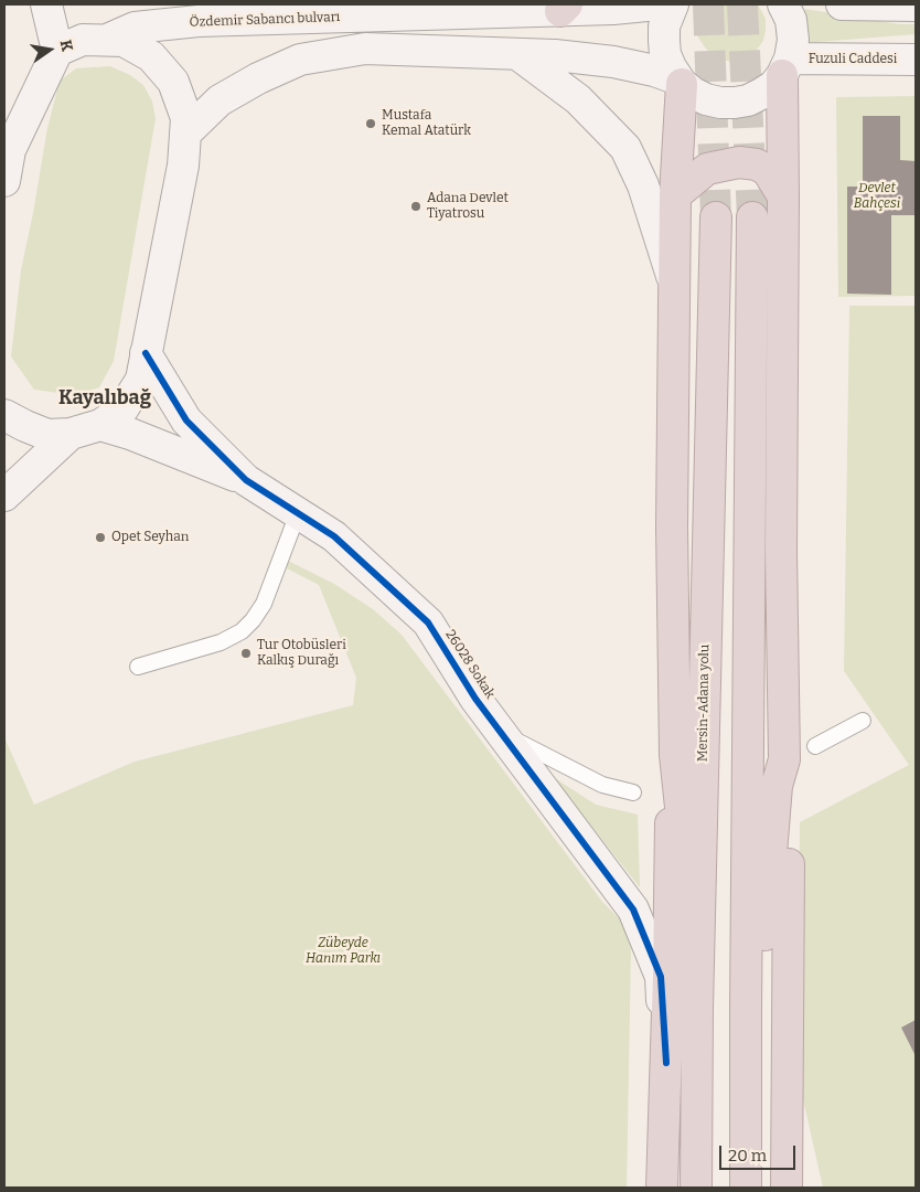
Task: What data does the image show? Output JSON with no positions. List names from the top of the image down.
{
  "streets": {
    "highway": ["Mersin-Adana yolu"],
    "main road": ["Özdemir Sabancı bulvarı", "Fuzuli Caddesi", "26028 Sokak"]
  },
  "districts": ["Kayalıbağ"],
  "parks": ["Devlet Bahçesi", "Zübeyde Hanım Parkı"],
  "places": [
    "Mustafa Kemal Atatürk",
    "Adana Devlet Tiyatrosu",
    "Opet Seyhan",
    "Tur Otobüsleri Kalkış Durağı"
  ],
  "scale_bar": "20 m",
  "north": "right"
}
